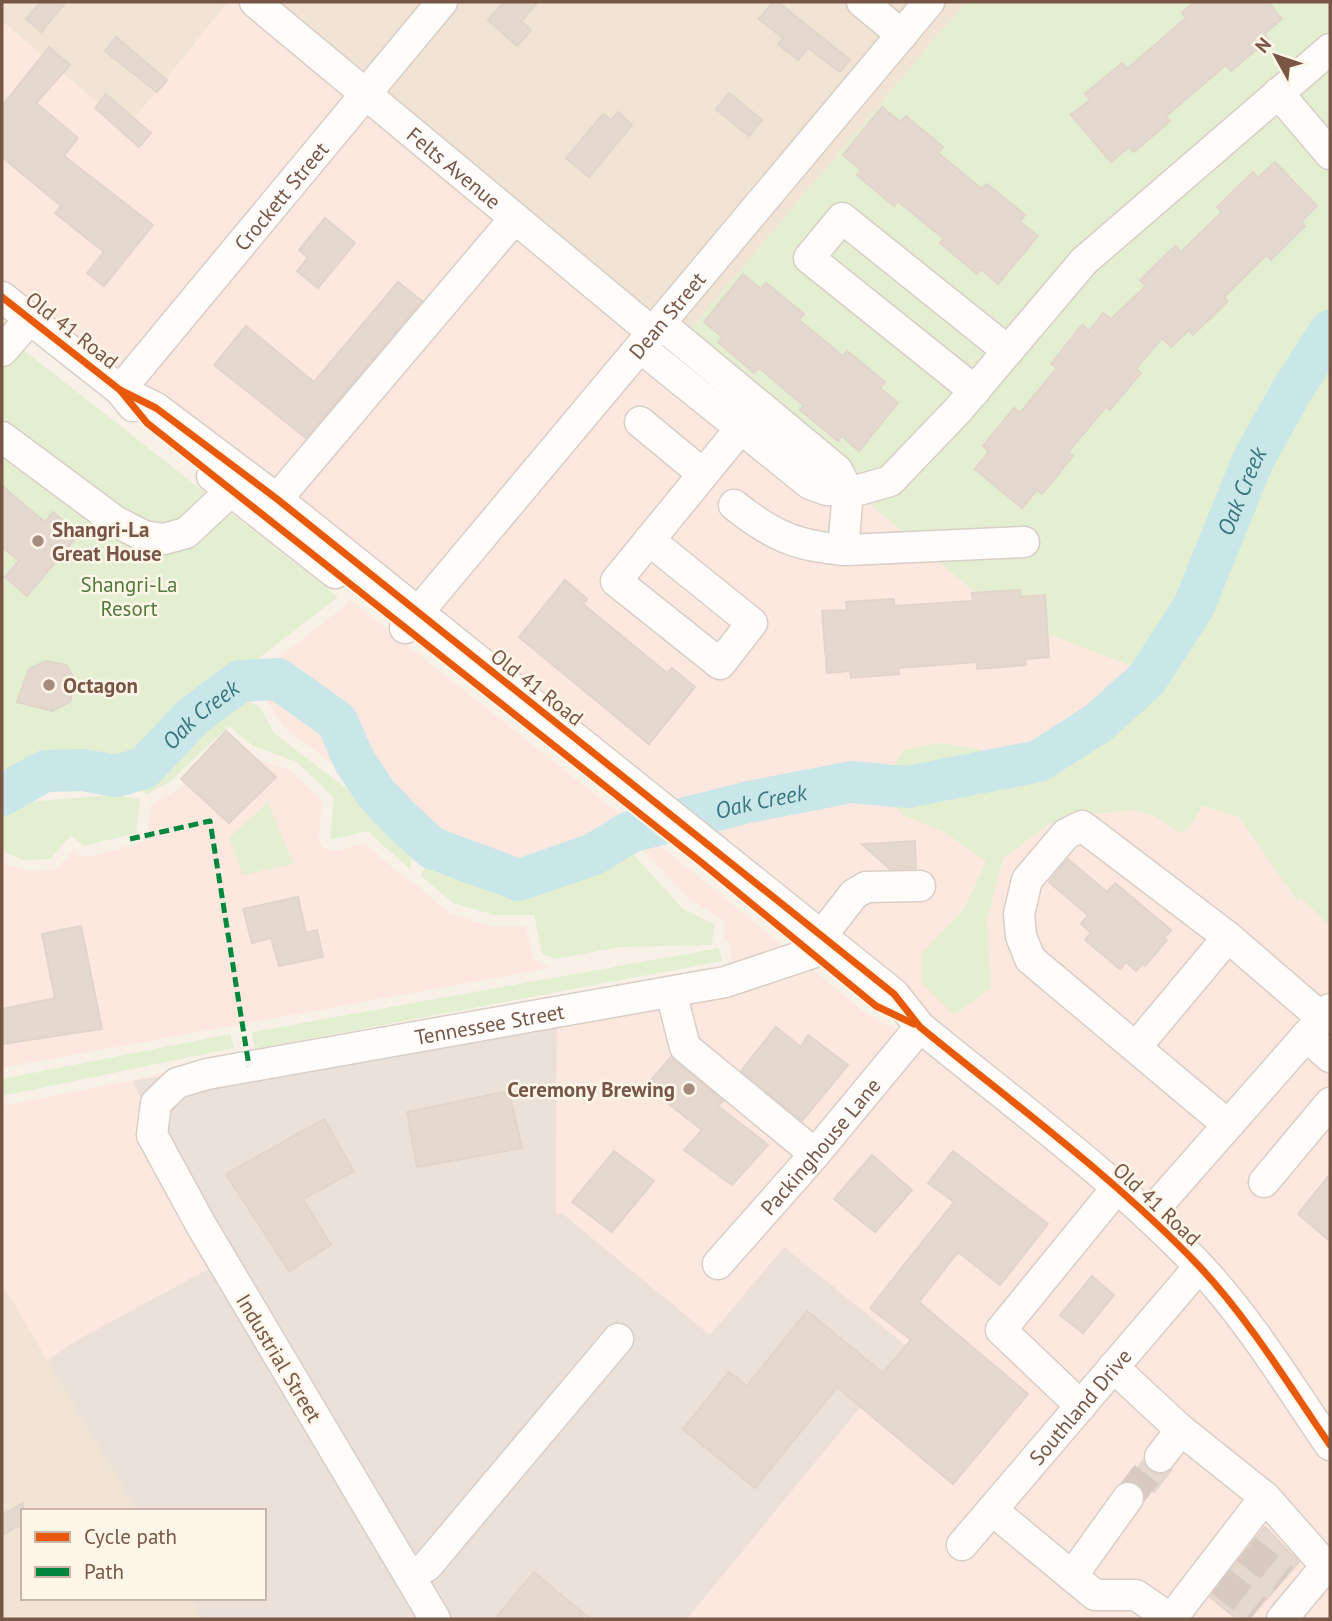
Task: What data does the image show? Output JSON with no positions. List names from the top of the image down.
{
  "streets": {
    "street": [
      "Felts Avenue",
      "Crockett Street",
      "Dean Street",
      "Old 41 Road",
      "Tennessee Street",
      "Packinghouse Lane",
      "Industrial Street",
      "Southland Drive"
    ]
  },
  "crossings": [
    ["Felts Avenue", "Crockett Street"],
    ["Felts Avenue", "Dean Street"],
    ["Crockett Street", "Old 41 Road"],
    ["Dean Street", "Old 41 Road"],
    ["Old 41 Road", "Tennessee Street"],
    ["Old 41 Road", "Packinghouse Lane"],
    ["Old 41 Road", "Southland Drive"],
    ["Tennessee Street", "Industrial Street"]
  ],
  "water": ["Oak Creek"],
  "parks": ["Shangri-La Resort"],
  "places": ["Shangri-La Great House", "Octagon", "Ceremony Brewing"],
  "legend": ["Cycle path", "Path"],
  "north": "top left"
}
